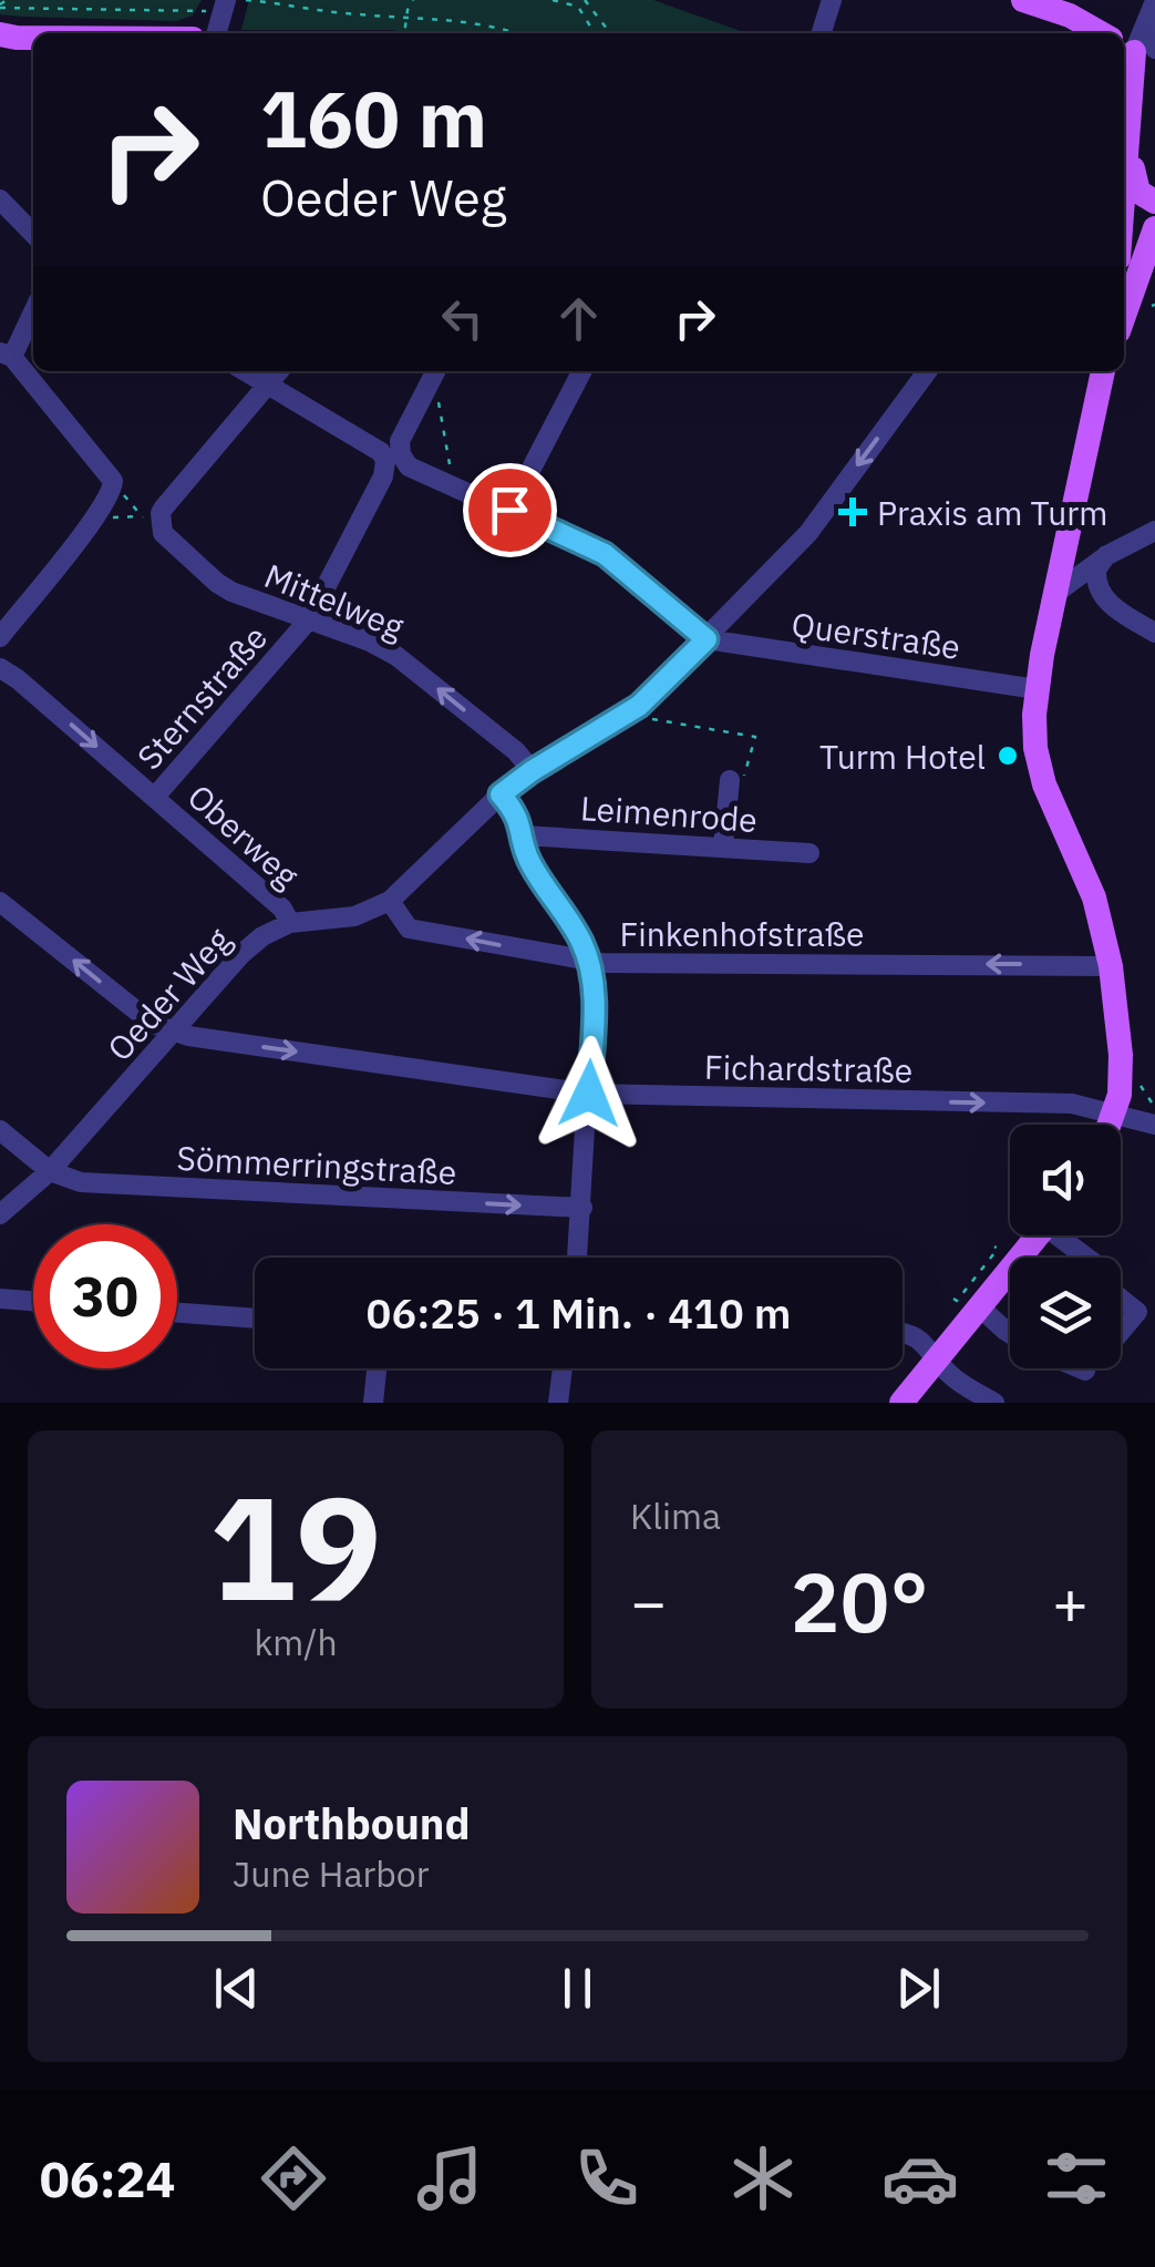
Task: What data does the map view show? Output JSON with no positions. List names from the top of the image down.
{
  "streets": {
    "street": [
      "Mittelweg",
      "Querstraße",
      "Sternstraße",
      "Leimenrode",
      "Oberweg",
      "Finkenhofstraße",
      "Oeder Weg",
      "Fichardstraße",
      "Sömmerringstraße"
    ]
  },
  "crossings": [
    ["Mittelweg", "Sternstraße"],
    ["Mittelweg", "Oeder Weg"],
    ["Querstraße", "Oeder Weg"],
    ["Sternstraße", "Oberweg"],
    ["Oberweg", "Oeder Weg"],
    ["Finkenhofstraße", "Oeder Weg"],
    ["Oeder Weg", "Fichardstraße"],
    ["Oeder Weg", "Sömmerringstraße"]
  ],
  "one_way": [
    "Mittelweg",
    "Oberweg",
    "Finkenhofstraße",
    "Fichardstraße",
    "Sömmerringstraße"
  ],
  "places": {
    "health": ["Praxis am Turm"],
    "other": ["Turm Hotel"]
  },
  "page": {
    "turn": ["160 m", "Oeder Weg"],
    "limit": "30",
    "trip": "06:25 · 1 Min. · 410 m",
    "tile": [
      ["19", "km/h"],
      "Klima"
    ],
    "heat": ["−", "20°", "+"],
    "song": ["Northbound", "June Harbor"],
    "tabs": "06:24"
  }
}
